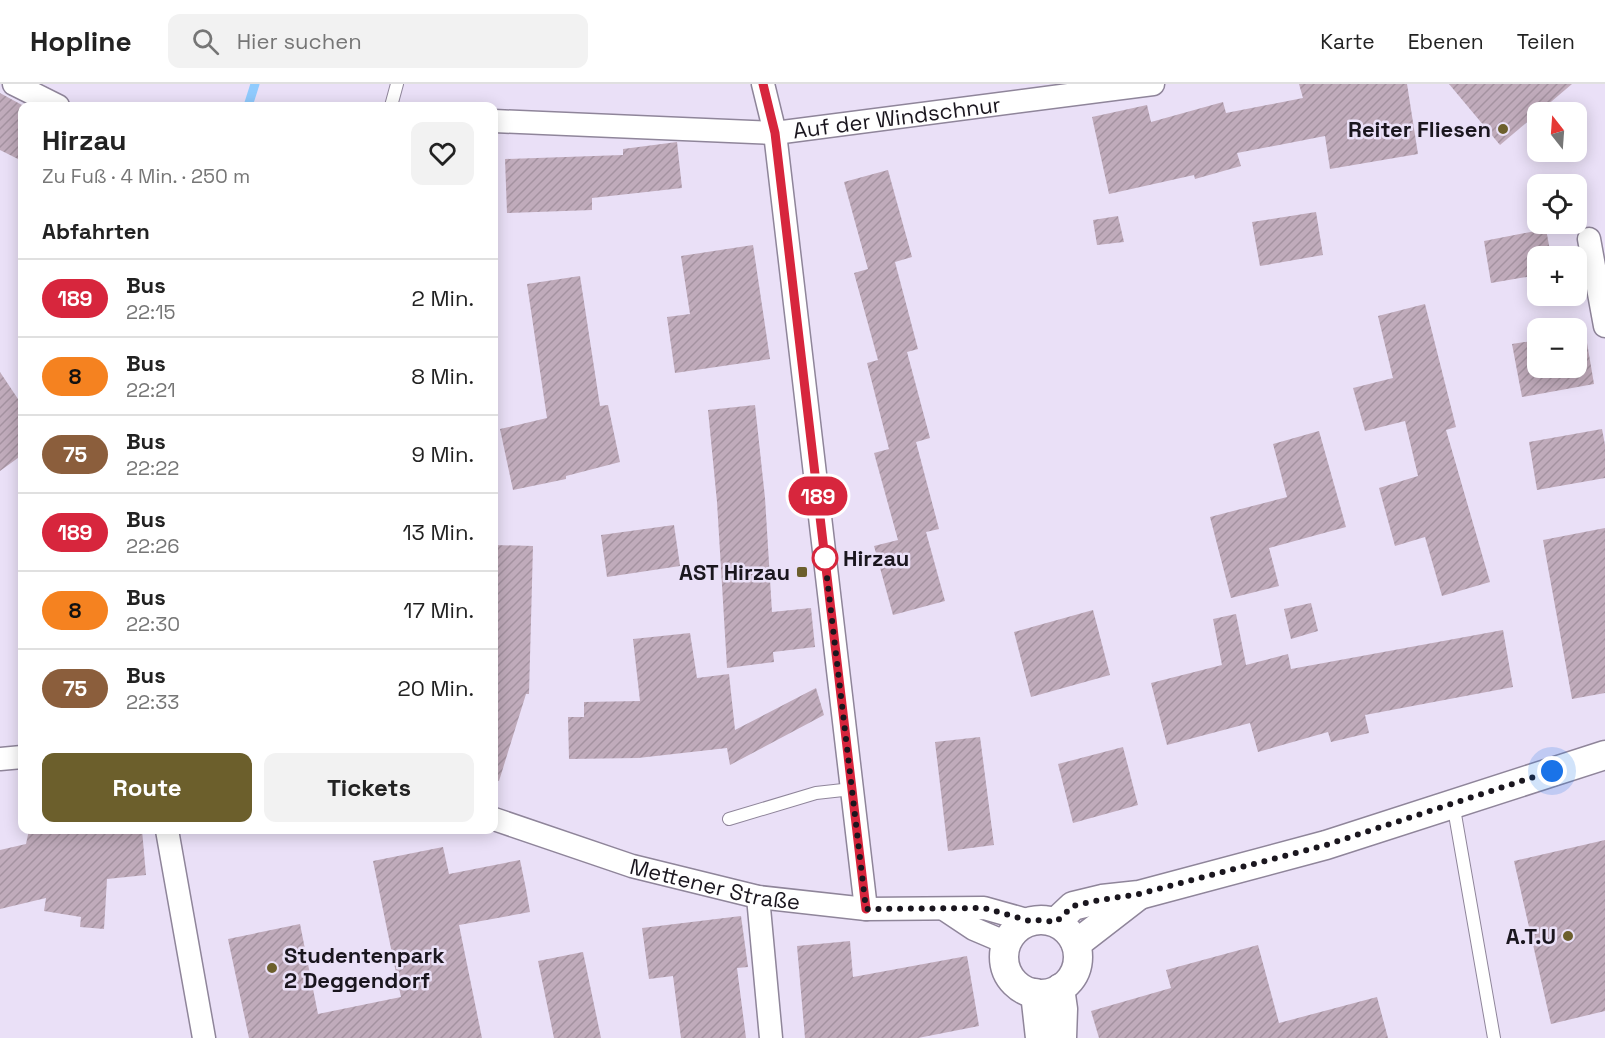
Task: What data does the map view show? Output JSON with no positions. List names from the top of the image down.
{
  "streets": {
    "street": ["Auf der Windschnur", "Mettener Straße"]
  },
  "places": {
    "other": [
      "Reiter Fliesen",
      "Hirzau",
      "A.T.U",
      "Studentenpark 2 Deggendorf"
    ],
    "transit": ["AST Hirzau"]
  },
  "lines": ["bus line 189"],
  "north": "top",
  "page": {
    "header": "Hopline",
    "search": "Hier suchen",
    "nav": ["Karte", "Ebenen", "Teilen"],
    "on_map": "189",
    "map_buttons": ["+", "−"],
    "heading": [
      ["Hirzau", "Zu Fuß · 4 Min. · 250 m"],
      "Abfahrten"
    ],
    "list": [
      {
        "mark": "189",
        "name": "Bus",
        "note": "22:15",
        "value": "2 Min."
      },
      {
        "mark": "8",
        "name": "Bus",
        "note": "22:21",
        "value": "8 Min."
      },
      {
        "mark": "75",
        "name": "Bus",
        "note": "22:22",
        "value": "9 Min."
      },
      {
        "mark": "189",
        "name": "Bus",
        "note": "22:26",
        "value": "13 Min."
      },
      {
        "mark": "8",
        "name": "Bus",
        "note": "22:30",
        "value": "17 Min."
      },
      {
        "mark": "75",
        "name": "Bus",
        "note": "22:33",
        "value": "20 Min."
      }
    ],
    "buttons": ["Route", "Tickets"]
  }
}
